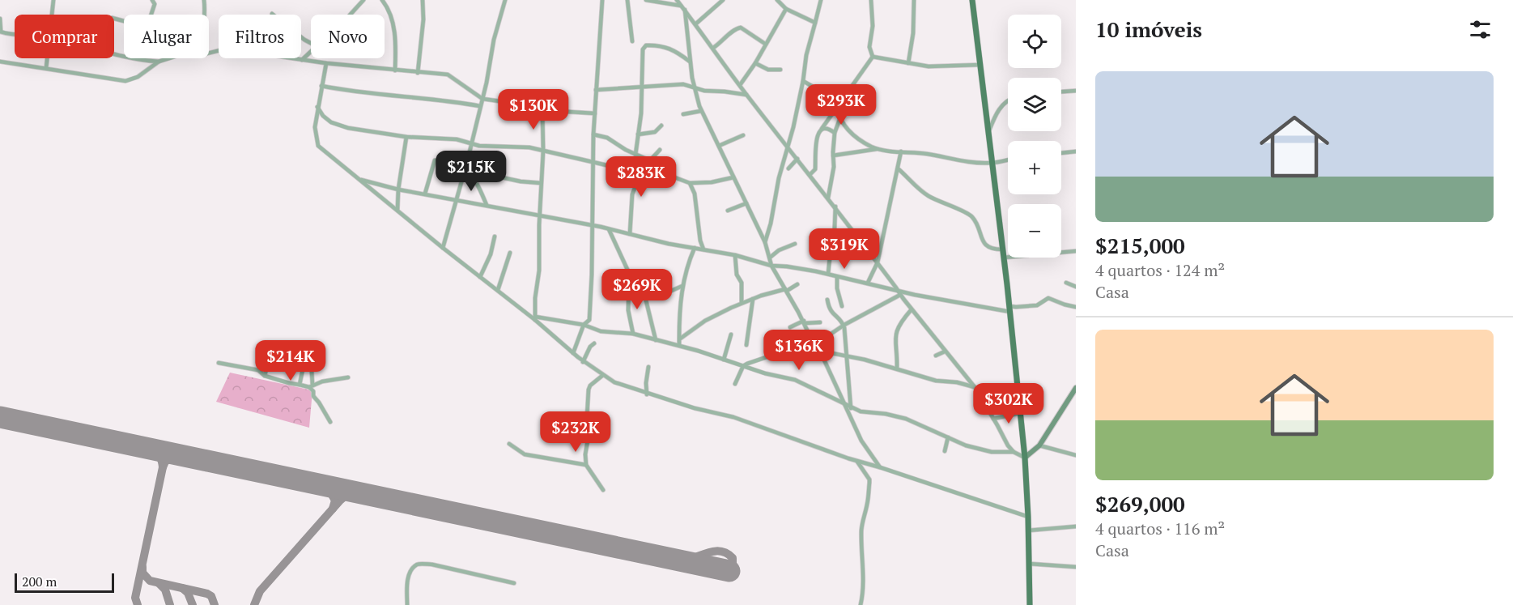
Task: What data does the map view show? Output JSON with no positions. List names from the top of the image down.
{
  "scale_bar": "200 m",
  "page": {
    "heading": "10 imóveis",
    "map_buttons": ["+", "−"],
    "chip": [
      "Comprar",
      "Alugar",
      "Filtros",
      "Novo"
    ],
    "list": [
      {
        "name": "$215,000",
        "note": "4 quartos · 124 m² · Casa"
      },
      {
        "name": "$269,000",
        "note": "4 quartos · 116 m² · Casa"
      }
    ],
    "price": [
      "$293K",
      "$130K",
      "$215K",
      "$283K",
      "$319K",
      "$269K",
      "$136K",
      "$214K",
      "$302K",
      "$232K"
    ],
    "scale": "200 m"
  }
}
